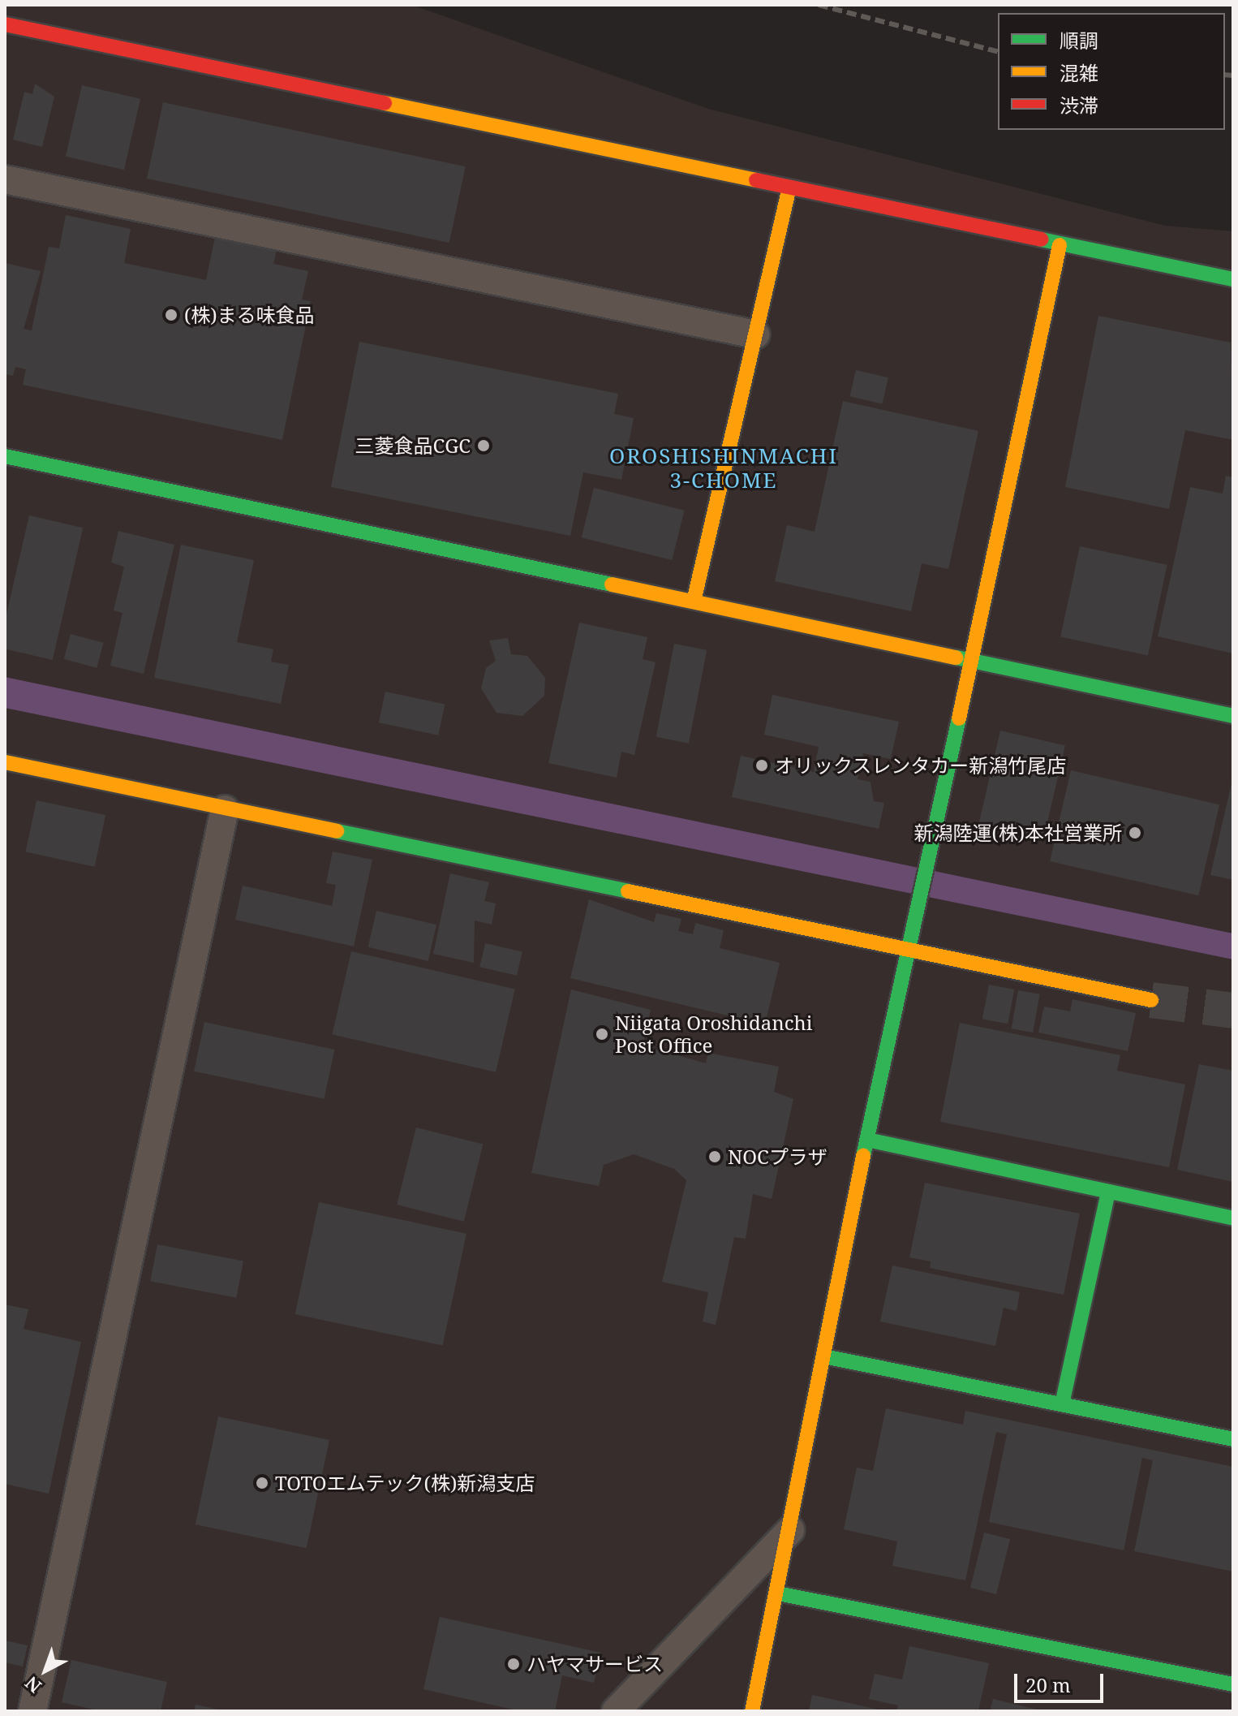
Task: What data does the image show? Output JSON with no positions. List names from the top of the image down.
{
  "districts": ["OROSHISHINMACHI 3-CHOME"],
  "places": [
    "(株)まる味食品",
    "三菱食品CGC",
    "オリックスレンタカー新潟竹尾店",
    "新潟陸運(株)本社営業所",
    "Niigata Oroshidanchi Post Office",
    "NOCプラザ",
    "TOTOエムテック(株)新潟支店",
    "ハヤマサービス"
  ],
  "legend": ["順調", "混雑", "渋滞"],
  "scale_bar": "20 m",
  "north": "bottom left"
}
